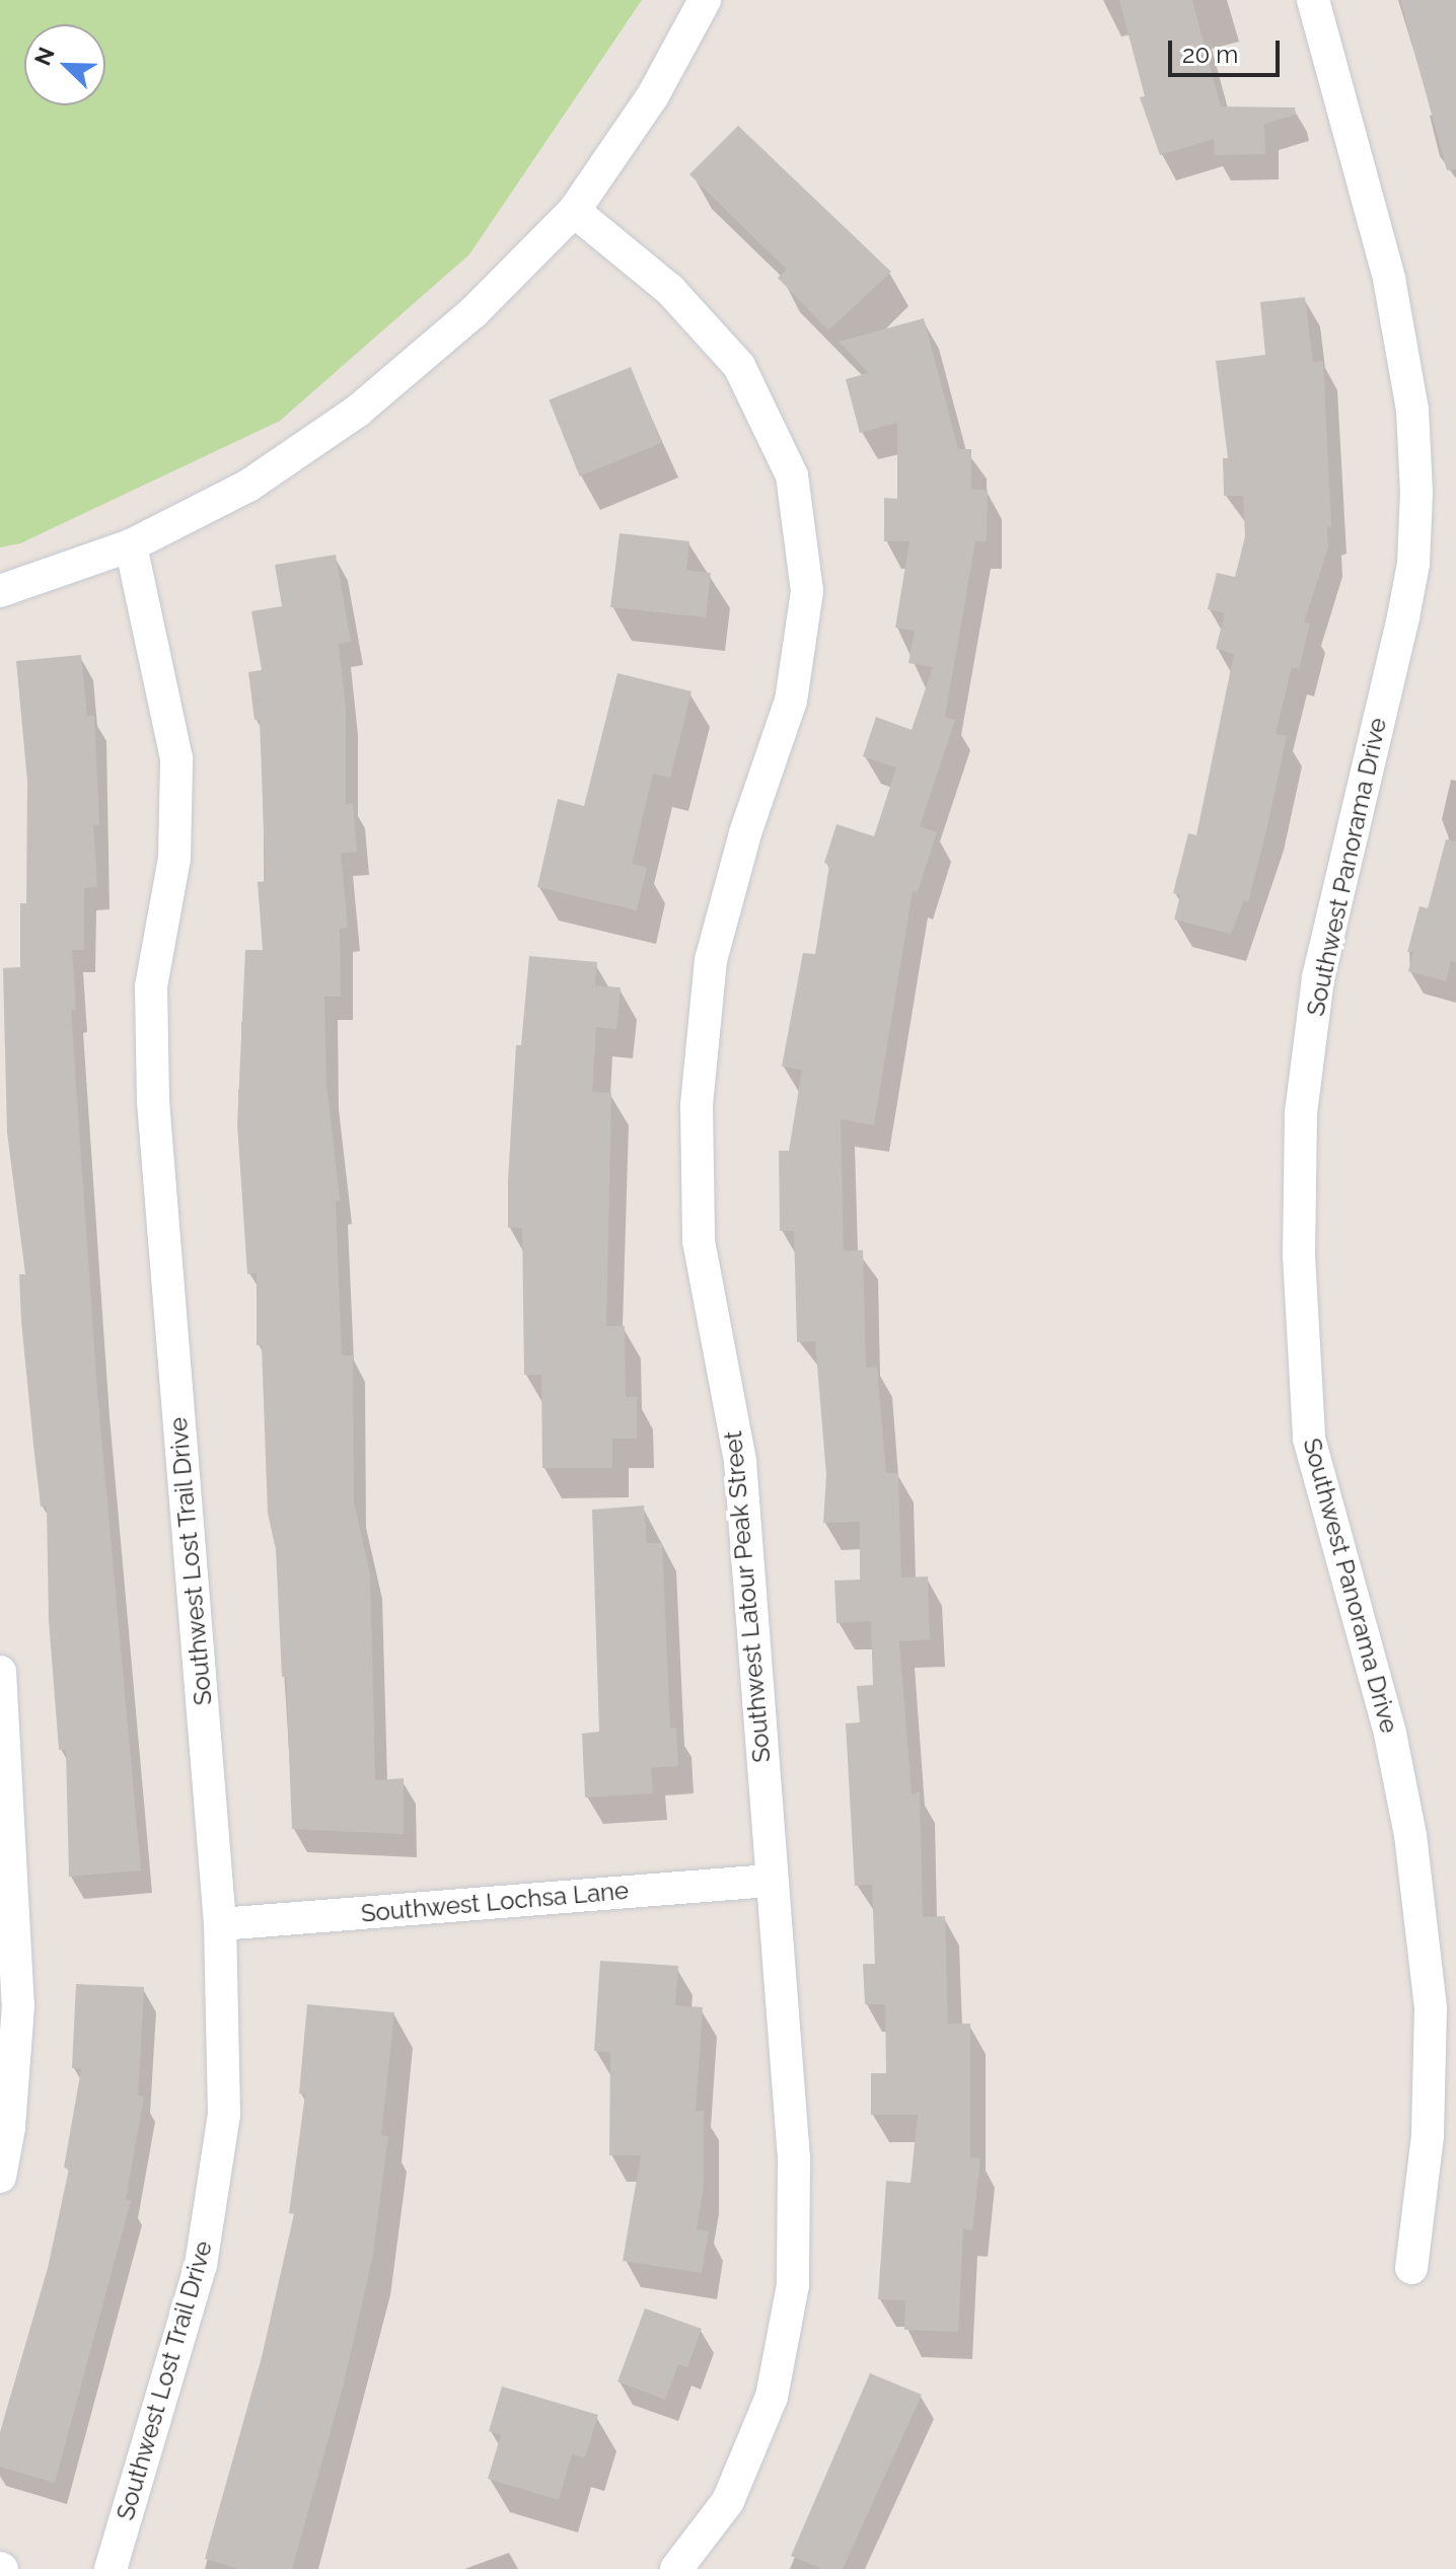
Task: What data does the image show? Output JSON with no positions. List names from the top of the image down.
{
  "streets": {
    "street": [
      "Southwest Panorama Drive",
      "Southwest Lost Trail Drive",
      "Southwest Latour Peak Street",
      "Southwest Lochsa Lane"
    ]
  },
  "crossings": [
    ["Southwest Lost Trail Drive", "Southwest Lochsa Lane"],
    ["Southwest Latour Peak Street", "Southwest Lochsa Lane"]
  ],
  "scale_bar": "20 m",
  "north": "top left"
}
